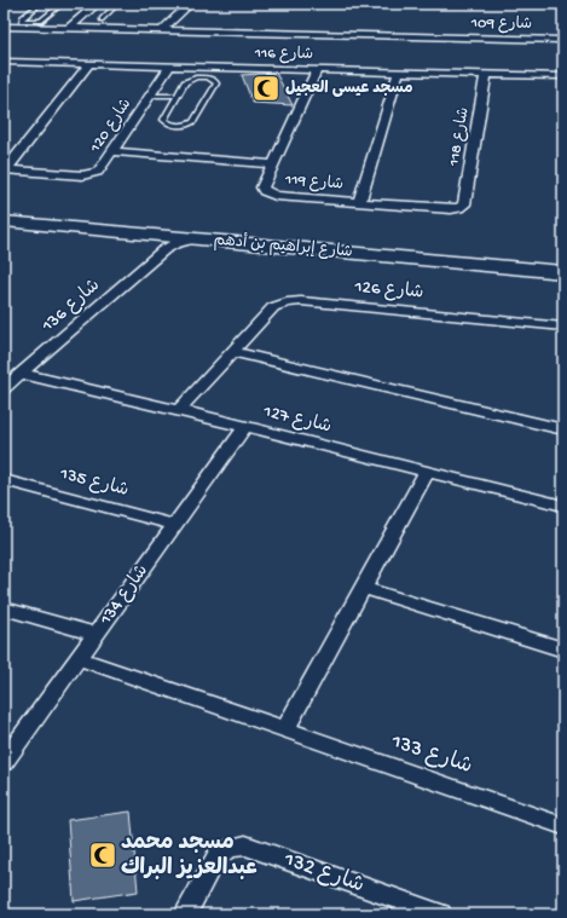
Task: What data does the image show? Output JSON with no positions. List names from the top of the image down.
{
  "streets": {
    "street": [
      "شارع 109",
      "شارع 116",
      "شارع 120",
      "شارع 118",
      "شارع 119",
      "شارع إبراهيم بن أدهم",
      "شارع 126",
      "شارع 136",
      "شارع 127",
      "شارع 135",
      "شارع 134",
      "شارع 133",
      "شارع 132"
    ]
  },
  "crossings": [
    ["شارع 116", "شارع 120"],
    ["شارع 116", "شارع 118"],
    ["شارع 116", "شارع 119"],
    ["شارع 118", "شارع 119"],
    ["شارع إبراهيم بن أدهم", "شارع 136"],
    ["شارع 126", "شارع 127"],
    ["شارع 136", "شارع 127"],
    ["شارع 127", "شارع 134"],
    ["شارع 135", "شارع 134"],
    ["شارع 134", "شارع 133"]
  ],
  "places": {
    "mosque": ["مسجد عيسى العجيل", "مسجد محمد عبدالعزيز البراك"]
  }
}
